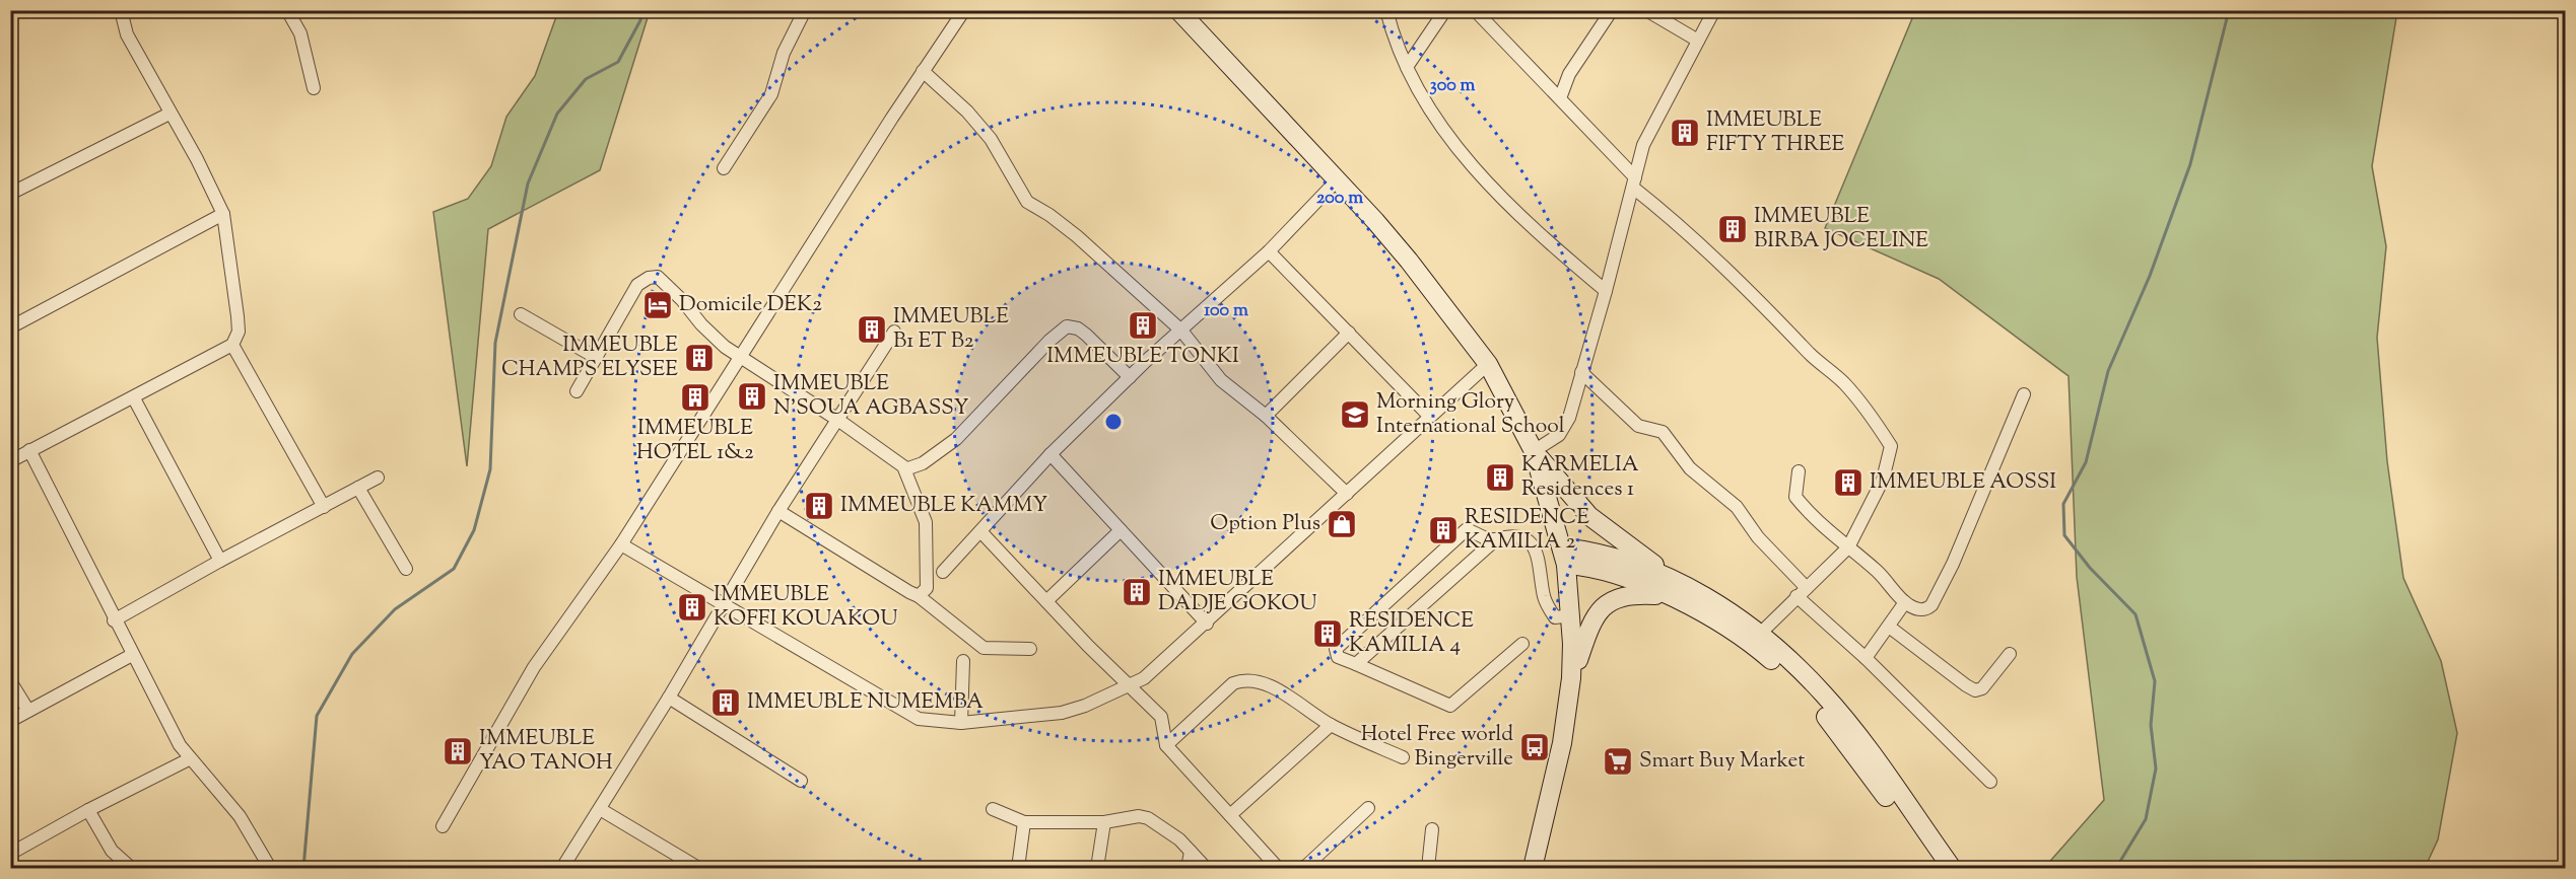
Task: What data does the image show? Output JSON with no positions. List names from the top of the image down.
{
  "places": {
    "building": [
      "IMMEUBLE FIFTY THREE",
      "IMMEUBLE BIRBA JOCELINE",
      "IMMEUBLE TONKI",
      "IMMEUBLE B1 ET B2",
      "IMMEUBLE CHAMPS ELYSEE",
      "IMMEUBLE N'SOUA AGBASSY",
      "IMMEUBLE HOTEL 1&2",
      "KARMELIA Residences 1",
      "IMMEUBLE AOSSI",
      "IMMEUBLE KAMMY",
      "RESIDENCE KAMILIA 2",
      "IMMEUBLE DADJE GOKOU",
      "IMMEUBLE KOFFI KOUAKOU",
      "RESIDENCE KAMILIA 4",
      "IMMEUBLE NUMEMBA",
      "IMMEUBLE YAO TANOH"
    ],
    "hotel": ["Domicile DEK2"],
    "school or university": ["Morning Glory International School"],
    "shop": ["Option Plus"],
    "bus stop": ["Hotel Free world Bingerville"],
    "supermarket": ["Smart Buy Market"]
  },
  "rings": ["300 m", "200 m", "100 m"]
}
